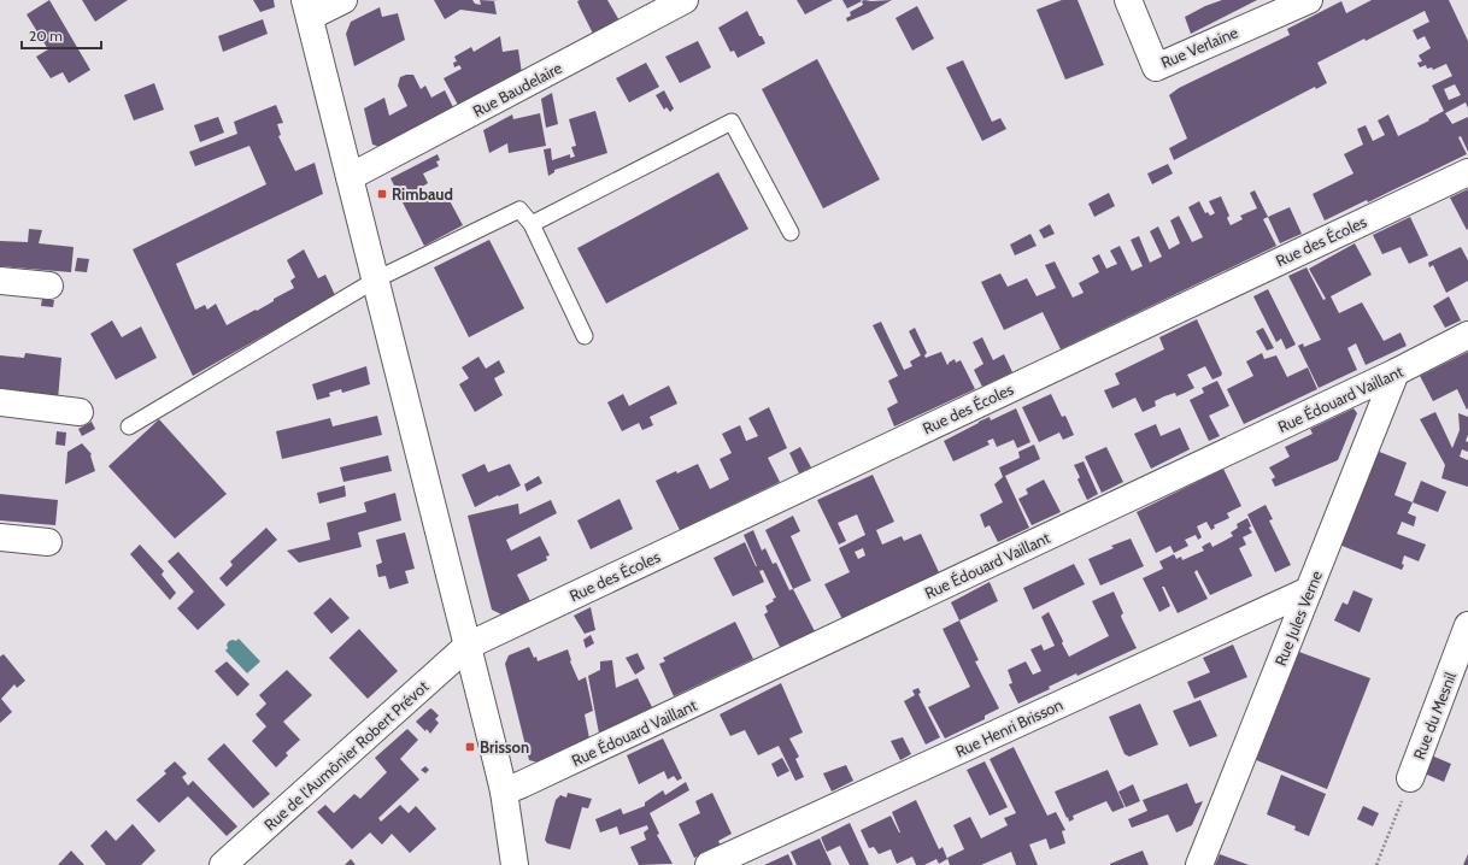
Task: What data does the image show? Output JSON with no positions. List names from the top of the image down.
{
  "streets": {
    "street": [
      "Rue Verlaine",
      "Rue Baudelaire",
      "Rue des Écoles",
      "Rue Édouard Vaillant",
      "Rue Jules Verne",
      "Rue du Mesnil",
      "Rue Henri Brisson",
      "Rue de l'Aumônier Robert Prévot"
    ]
  },
  "crossings": [
    ["Rue des Écoles", "Rue de l'Aumônier Robert Prévot"],
    ["Rue Édouard Vaillant", "Rue Jules Verne"],
    ["Rue Jules Verne", "Rue Henri Brisson"]
  ],
  "places": {
    "transit": ["Rimbaud", "Brisson"]
  },
  "scale_bar": "20 m"
}
